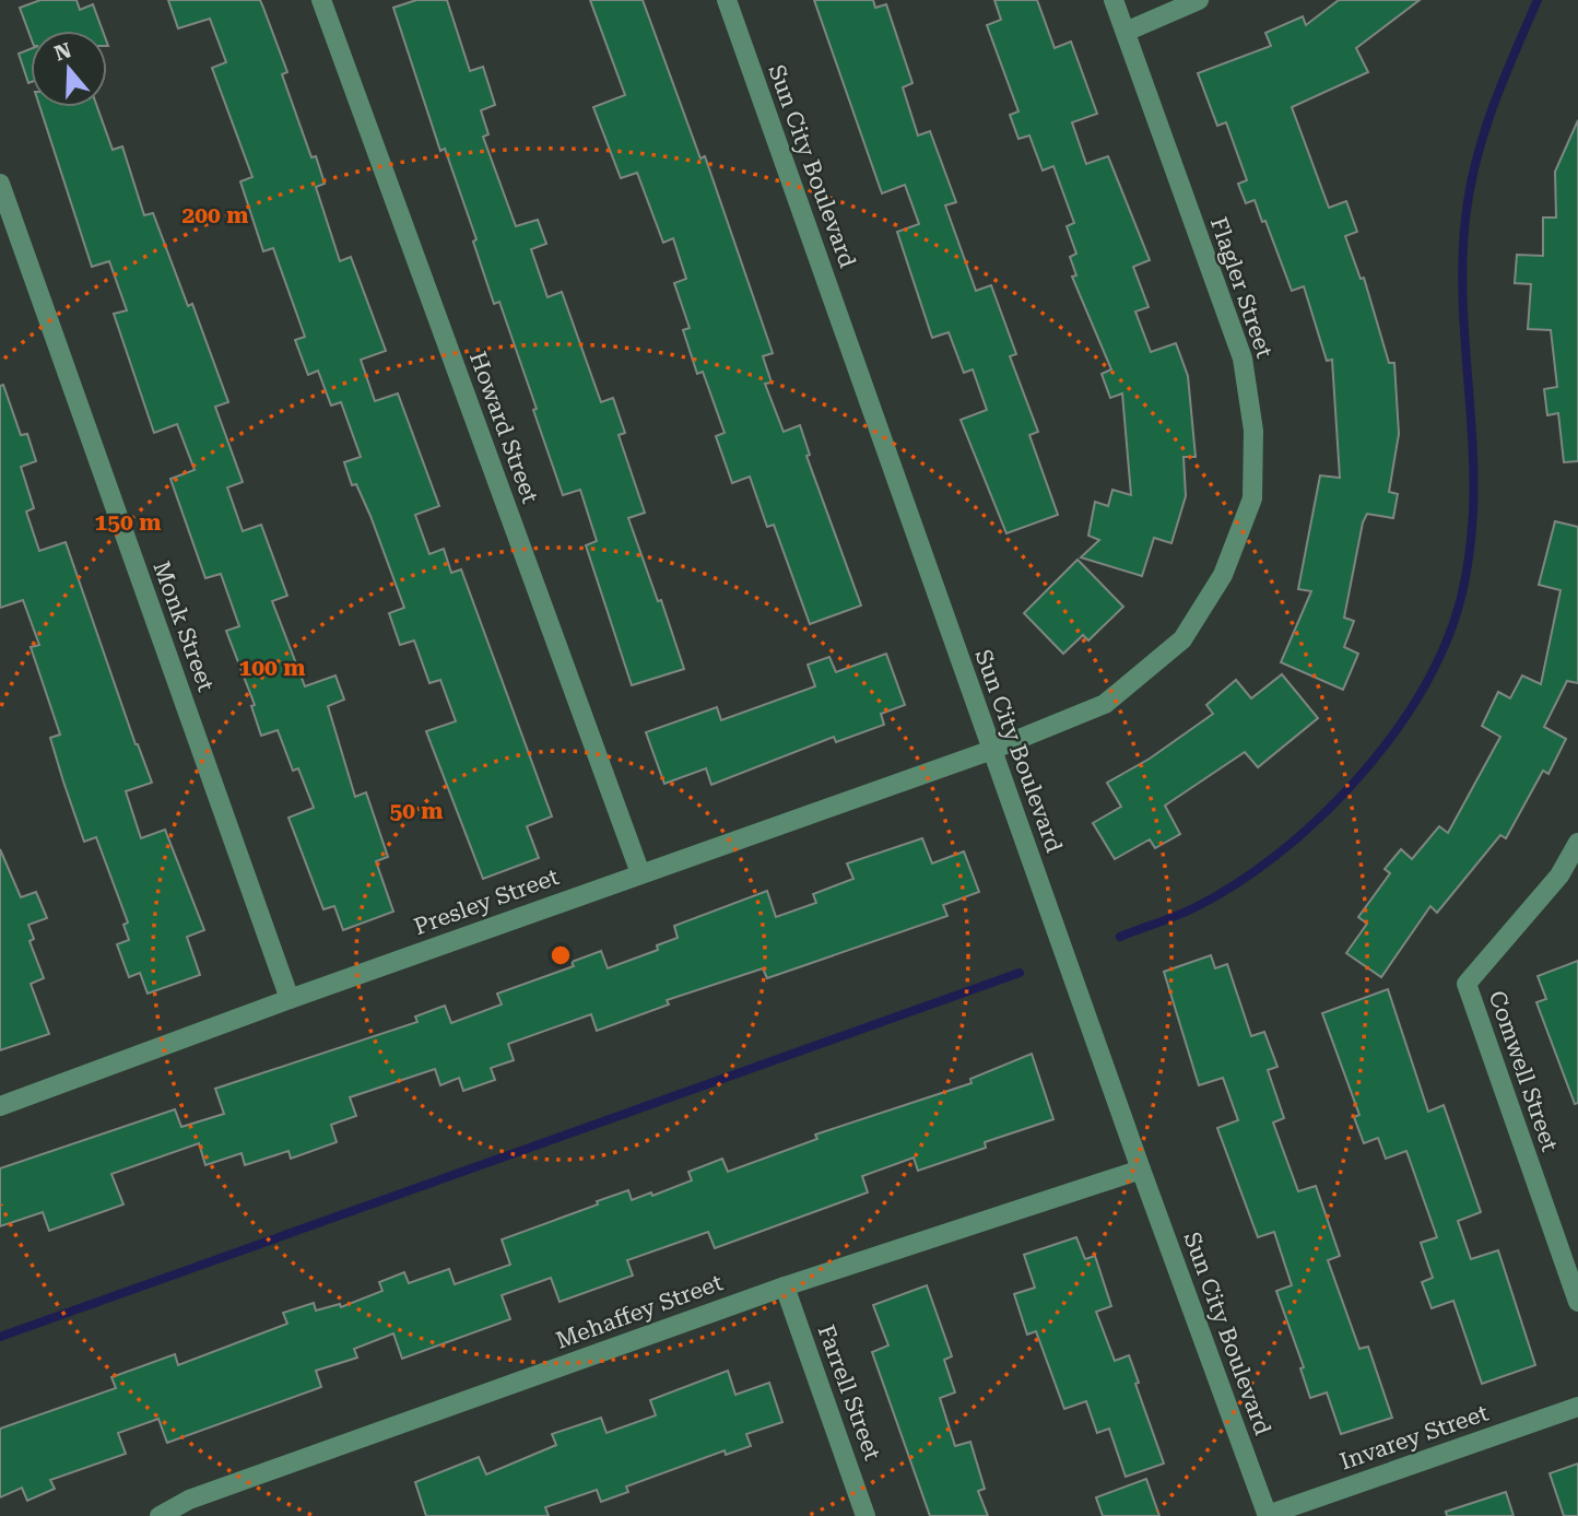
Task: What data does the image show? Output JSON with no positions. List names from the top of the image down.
{
  "streets": {
    "street": [
      "Sun City Boulevard",
      "Flagler Street",
      "Howard Street",
      "Monk Street",
      "Presley Street",
      "Comwell Street",
      "Mehaffey Street",
      "Farrell Street",
      "Invarey Street"
    ]
  },
  "crossings": [
    ["Sun City Boulevard", "Flagler Street"],
    ["Sun City Boulevard", "Presley Street"],
    ["Sun City Boulevard", "Mehaffey Street"],
    ["Sun City Boulevard", "Invarey Street"],
    ["Flagler Street", "Presley Street"],
    ["Howard Street", "Presley Street"],
    ["Monk Street", "Presley Street"],
    ["Mehaffey Street", "Farrell Street"]
  ],
  "north": "top",
  "rings": [
    "200 m",
    "150 m",
    "100 m",
    "50 m"
  ]
}
